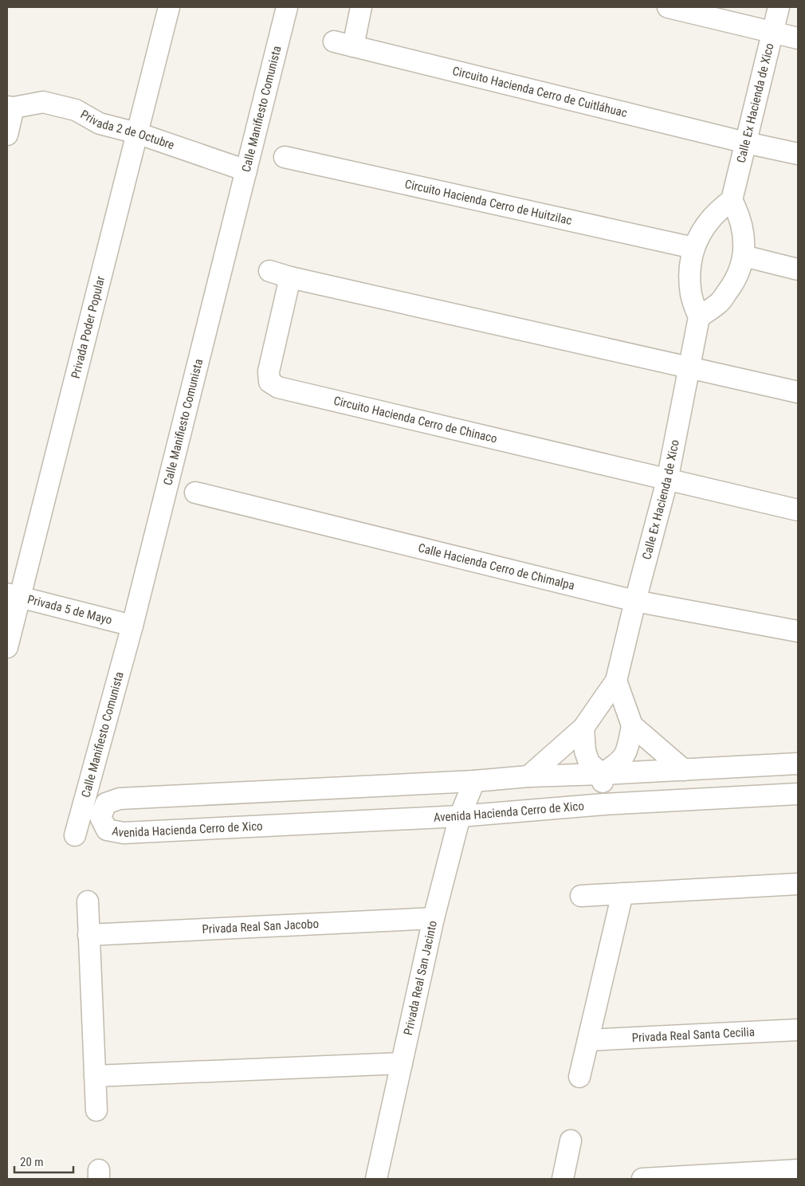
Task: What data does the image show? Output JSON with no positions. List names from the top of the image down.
{
  "streets": {
    "street": [
      "Circuito Hacienda Cerro de Cuitláhuac",
      "Calle Ex Hacienda de Xico",
      "Calle Manifiesto Comunista",
      "Privada 2 de Octubre",
      "Circuito Hacienda Cerro de Huitzilac",
      "Privada Poder Popular",
      "Circuito Hacienda Cerro de Chinaco",
      "Calle Hacienda Cerro de Chimalpa",
      "Privada 5 de Mayo",
      "Avenida Hacienda Cerro de Xico",
      "Privada Real San Jacobo",
      "Privada Real San Jacinto",
      "Privada Real Santa Cecilia"
    ]
  },
  "crossings": [
    ["Circuito Hacienda Cerro de Cuitláhuac", "Calle Ex Hacienda de Xico"],
    ["Calle Ex Hacienda de Xico", "Circuito Hacienda Cerro de Chinaco"],
    ["Calle Ex Hacienda de Xico", "Calle Hacienda Cerro de Chimalpa"],
    ["Calle Ex Hacienda de Xico", "Avenida Hacienda Cerro de Xico"],
    ["Calle Manifiesto Comunista", "Privada 2 de Octubre"],
    ["Calle Manifiesto Comunista", "Privada 5 de Mayo"],
    ["Privada 2 de Octubre", "Privada Poder Popular"],
    ["Privada Poder Popular", "Privada 5 de Mayo"],
    ["Avenida Hacienda Cerro de Xico", "Privada Real San Jacinto"],
    ["Privada Real San Jacobo", "Privada Real San Jacinto"]
  ],
  "scale_bar": "20 m"
}
